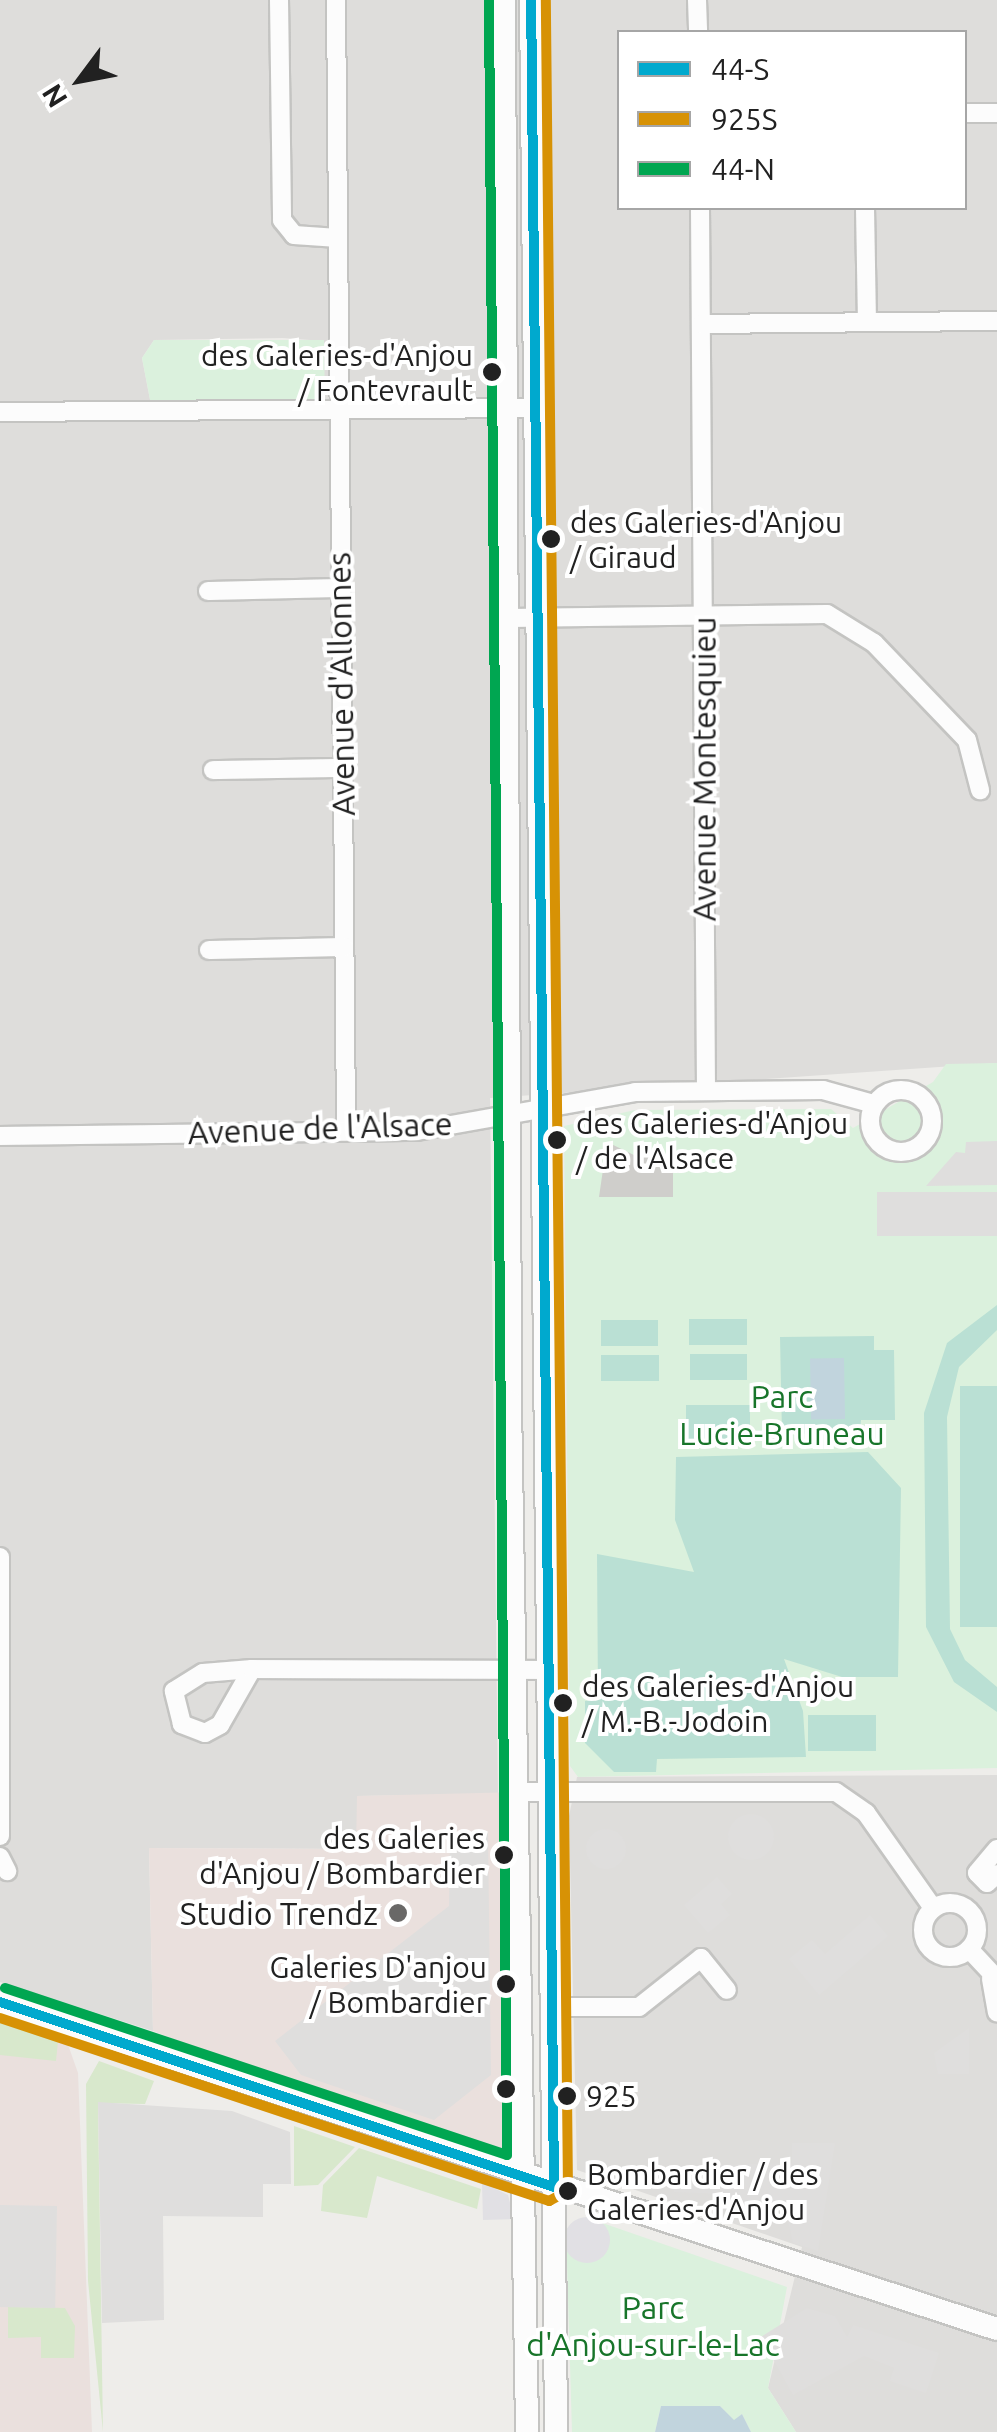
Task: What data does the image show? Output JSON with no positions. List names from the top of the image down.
{
  "streets": {
    "street": ["Avenue d'Allonnes", "Avenue Montesquieu", "Avenue de l'Alsace"]
  },
  "crossings": [
    ["Avenue d'Allonnes", "Avenue de l'Alsace"],
    ["Avenue Montesquieu", "Avenue de l'Alsace"]
  ],
  "parks": ["Parc Lucie-Bruneau", "Parc d'Anjou-sur-le-Lac"],
  "places": [
    "des Galeries-d'Anjou / Fontevrault",
    "des Galeries-d'Anjou / Giraud",
    "des Galeries-d'Anjou / de l'Alsace",
    "des Galeries-d'Anjou / M.-B.-Jodoin",
    "des Galeries d'Anjou / Bombardier",
    "Studio Trendz",
    "Galeries D'anjou / Bombardier",
    "925",
    "Bombardier / des Galeries-d'Anjou"
  ],
  "lines": ["transit line 44-S", "transit line 925S", "transit line 44-N"],
  "legend": ["44-S", "925S", "44-N"],
  "north": "bottom left"
}
